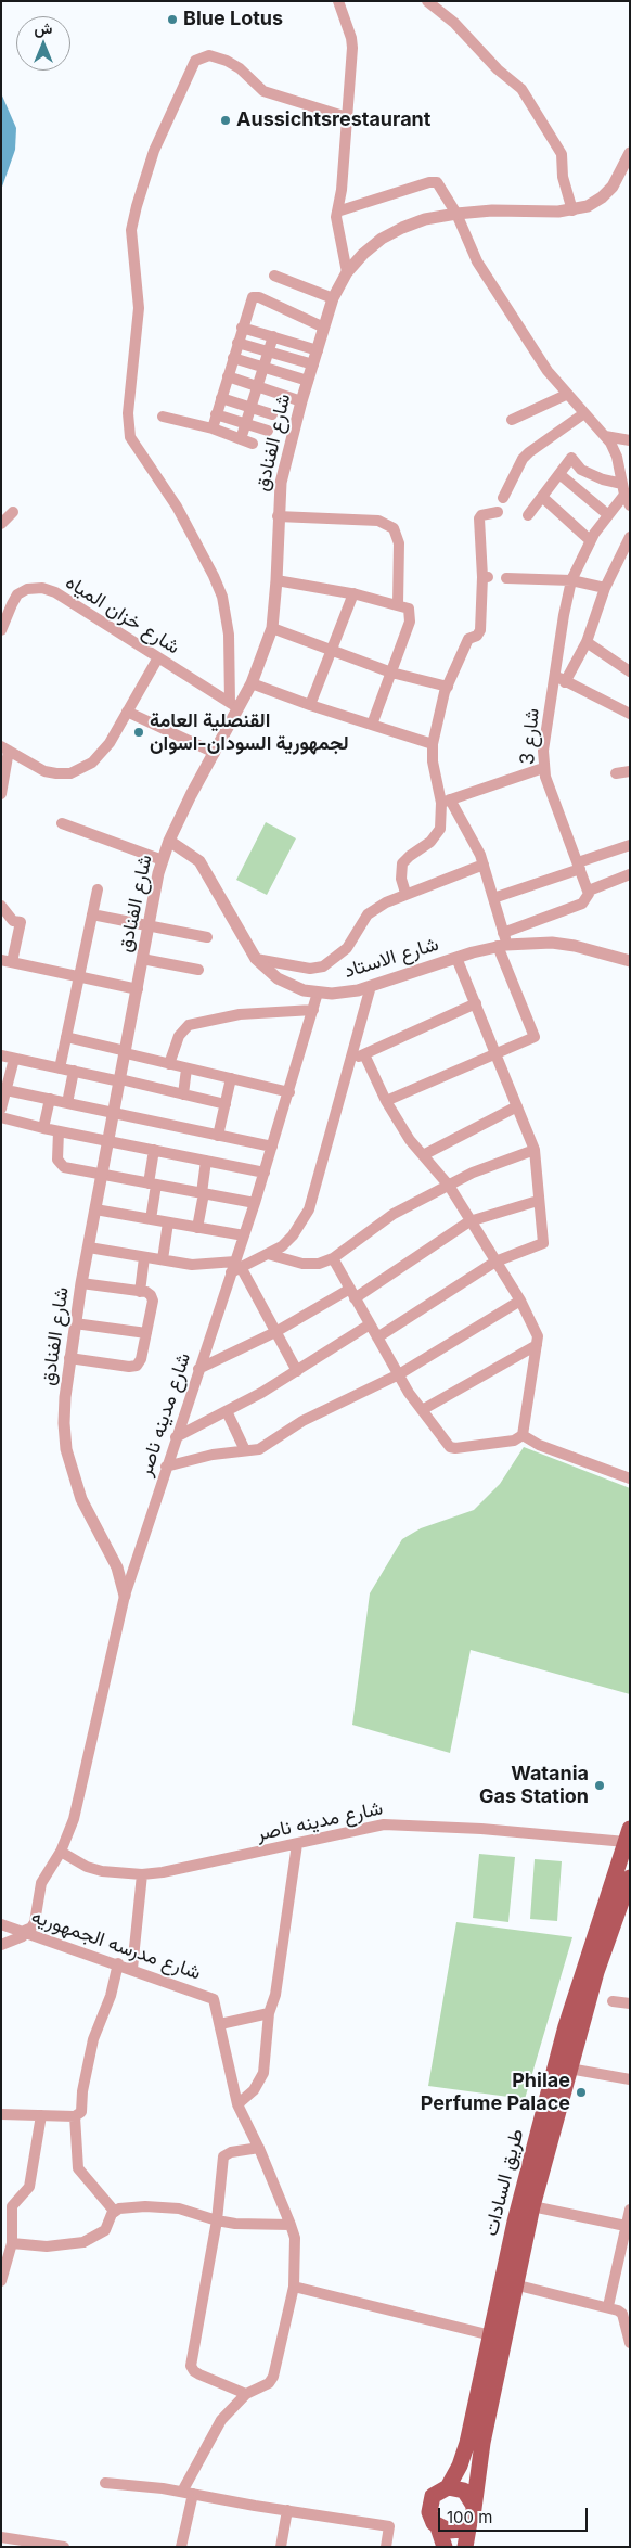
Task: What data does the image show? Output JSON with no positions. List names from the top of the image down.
{
  "streets": {
    "main road": ["طريق السادات"],
    "street": [
      "شارع الفنادق",
      "شارع خزان المياه",
      "شارع 3",
      "شارع الاستاد",
      "شارع مدينه ناصر",
      "شارع مدرسه الجمهوريه"
    ]
  },
  "crossings": [
    ["شارع الفنادق", "شارع خزان المياه"],
    ["شارع الفنادق", "شارع الاستاد"],
    ["شارع الفنادق", "شارع مدينه ناصر"],
    ["شارع الاستاد", "شارع مدينه ناصر"],
    ["شارع مدينه ناصر", "شارع مدرسه الجمهوريه"],
    ["شارع مدينه ناصر", "طريق السادات"]
  ],
  "places": [
    "Blue Lotus",
    "Aussichtsrestaurant",
    "القنصلية العامة لجمهورية السودان-اسوان",
    "Watania Gas Station",
    "Philae Perfume Palace"
  ],
  "scale_bar": "100 m",
  "north": "top"
}
